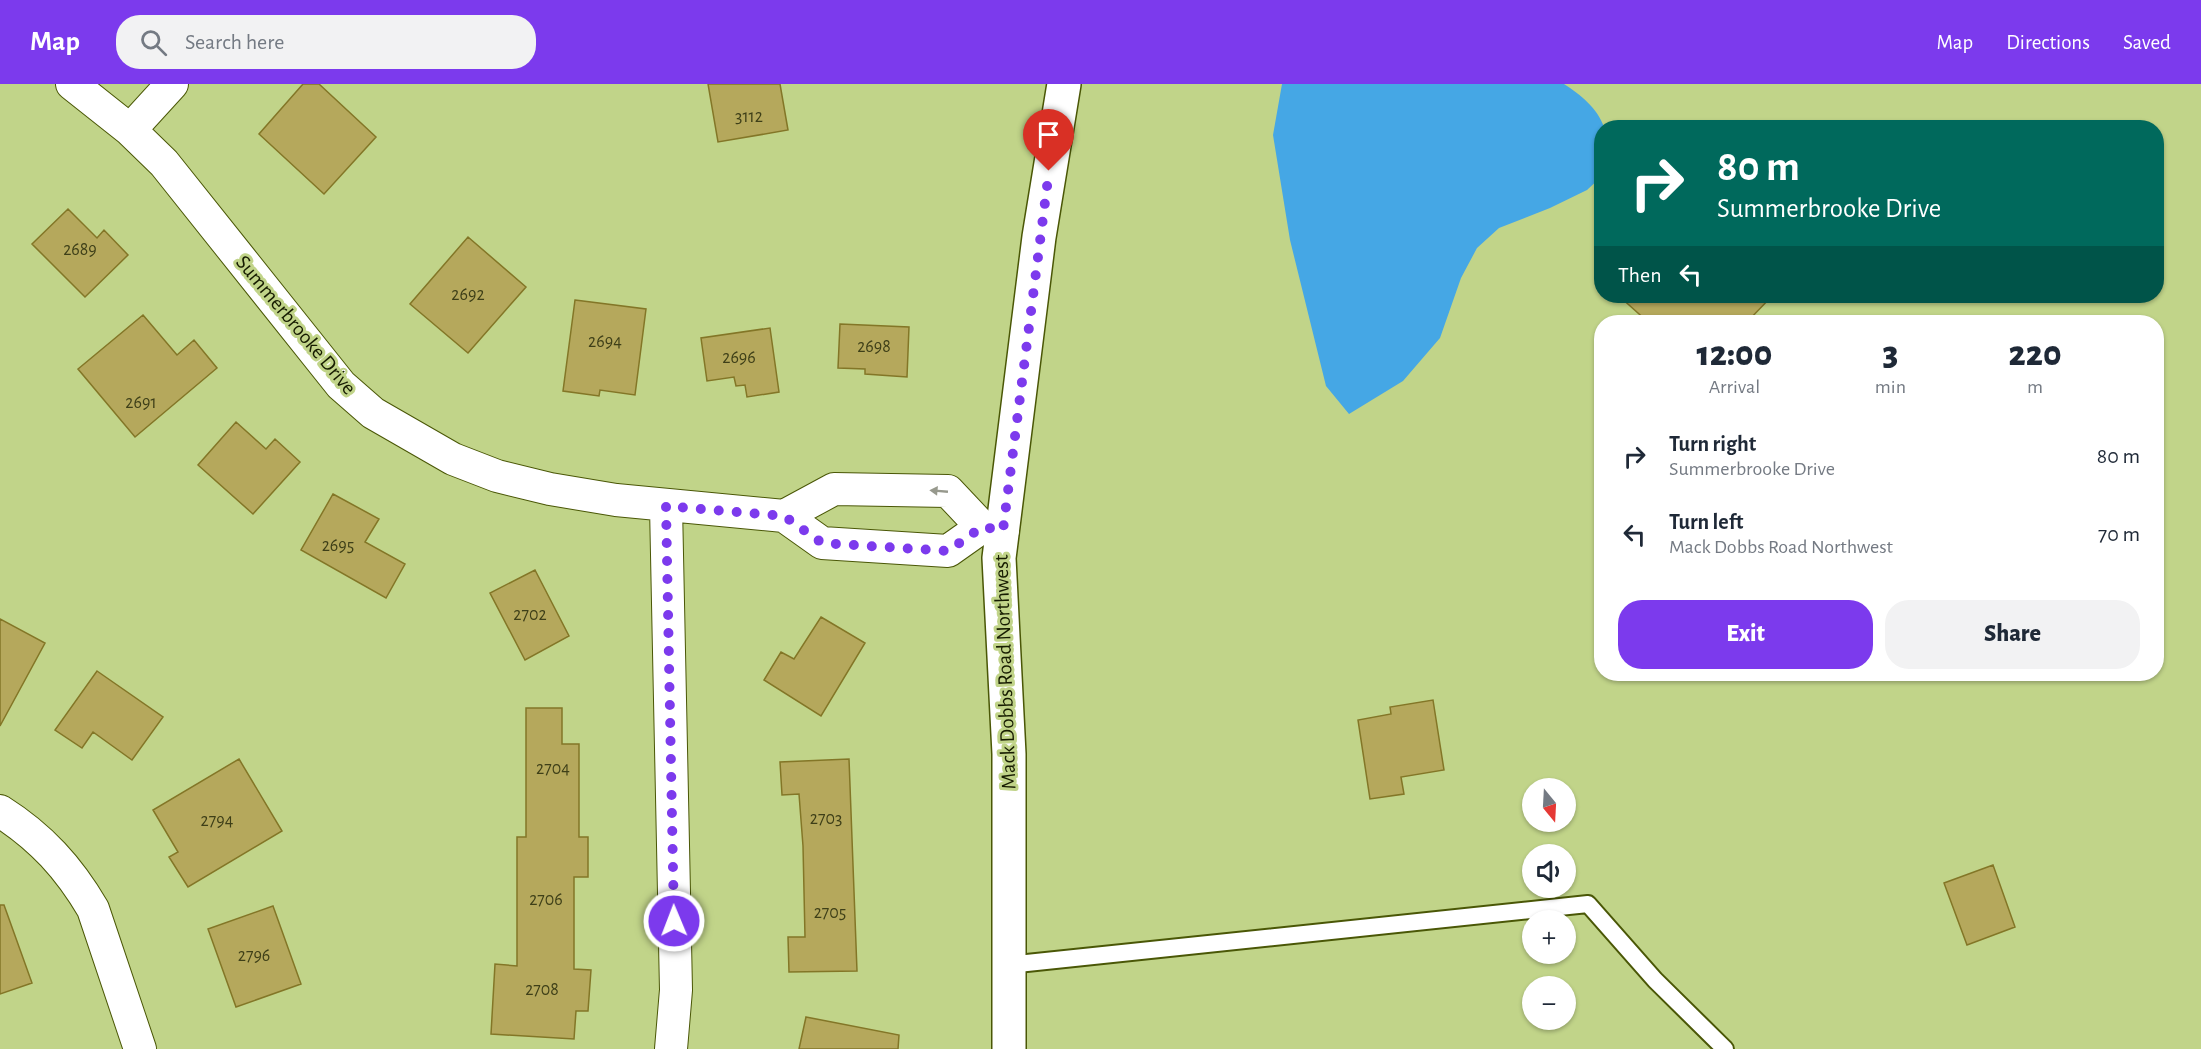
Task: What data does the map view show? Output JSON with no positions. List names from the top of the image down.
{
  "streets": {
    "street": ["Summerbrooke Drive", "Mack Dobbs Road Northwest"]
  },
  "house_numbers": [
    "3112",
    "2689",
    "2692",
    "2694",
    "2698",
    "2696",
    "2691",
    "2695",
    "2702",
    "2704",
    "2703",
    "2794",
    "2706",
    "2705",
    "2796",
    "2708"
  ],
  "north": "bottom",
  "page": {
    "header": "Map",
    "search": "Search here",
    "nav": ["Map", "Directions", "Saved"],
    "turn": ["80 m", "Summerbrooke Drive"],
    "then": "Then",
    "eta": [
      "12:00",
      "Arrival",
      "3",
      "min",
      "220",
      "m"
    ],
    "list": [
      {
        "name": "Turn right",
        "note": "Summerbrooke Drive",
        "value": "80 m"
      },
      {
        "name": "Turn left",
        "note": "Mack Dobbs Road Northwest",
        "value": "70 m"
      }
    ],
    "buttons": ["Exit", "Share"],
    "map_buttons": ["+", "−"]
  }
}
